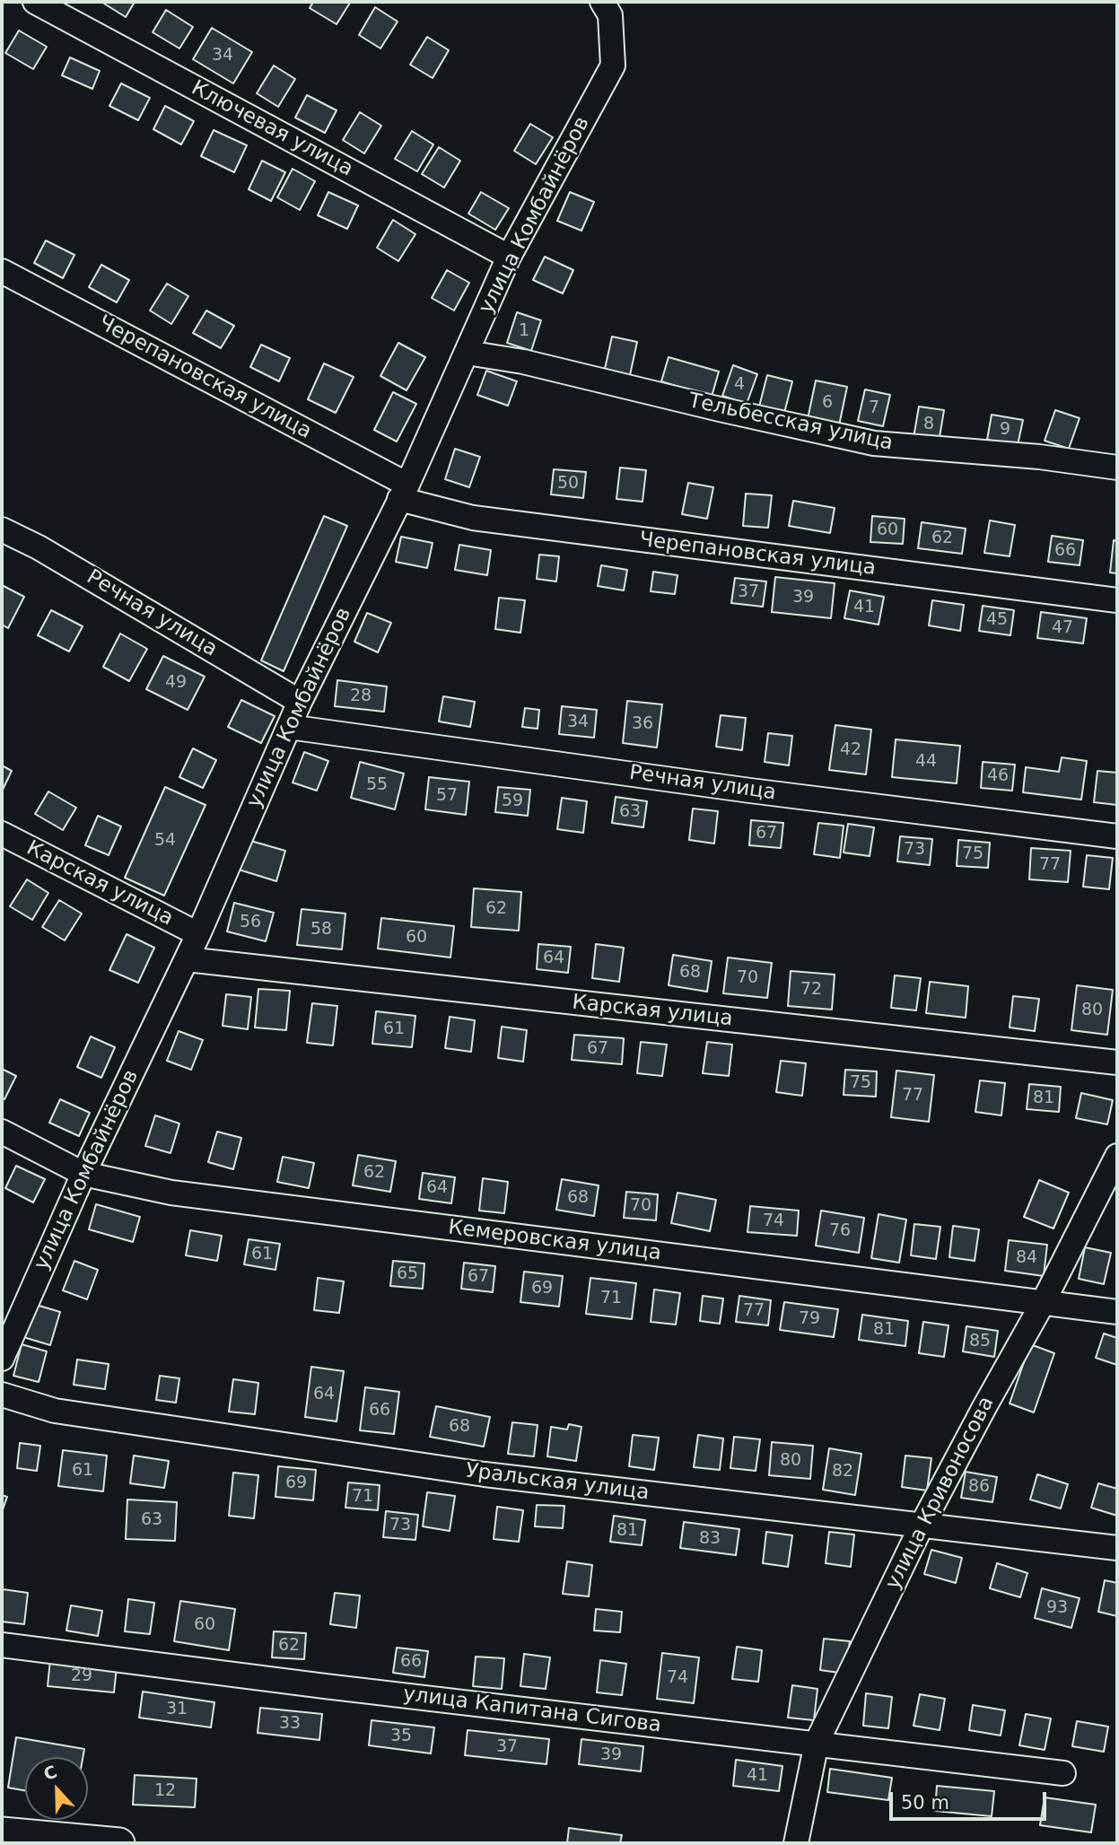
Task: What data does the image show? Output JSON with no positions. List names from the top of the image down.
{
  "streets": {
    "street": [
      "Ключевая улица",
      "улица Комбайнёров",
      "Черепановская улица",
      "Тельбесская улица",
      "Речная улица",
      "Карская улица",
      "Кемеровская улица",
      "Уральская улица",
      "улица Кривоносова",
      "улица Капитана Сигова"
    ]
  },
  "crossings": [
    ["Ключевая улица", "улица Комбайнёров"],
    ["улица Комбайнёров", "Черепановская улица"],
    ["улица Комбайнёров", "Тельбесская улица"],
    ["улица Комбайнёров", "Речная улица"],
    ["улица Комбайнёров", "Карская улица"],
    ["улица Комбайнёров", "Кемеровская улица"],
    ["Кемеровская улица", "улица Кривоносова"],
    ["Уральская улица", "улица Кривоносова"],
    ["улица Кривоносова", "улица Капитана Сигова"]
  ],
  "house_numbers": [
    "34",
    "1",
    "4",
    "6",
    "7",
    "8",
    "9",
    "50",
    "60",
    "62",
    "66",
    "37",
    "39",
    "41",
    "45",
    "47",
    "49",
    "28",
    "34",
    "36",
    "42",
    "44",
    "46",
    "55",
    "57",
    "59",
    "63",
    "67",
    "54",
    "73",
    "75",
    "77",
    "62",
    "56",
    "58",
    "60",
    "64",
    "68",
    "70",
    "72",
    "80",
    "61",
    "67",
    "75",
    "77",
    "81",
    "62",
    "64",
    "68",
    "70",
    "74",
    "76",
    "61",
    "84",
    "65",
    "67",
    "69",
    "71",
    "77",
    "79",
    "81",
    "85",
    "64",
    "66",
    "68",
    "80",
    "61",
    "82",
    "69",
    "86",
    "71",
    "63",
    "73",
    "81",
    "83",
    "93",
    "60",
    "62",
    "66",
    "29",
    "74",
    "31",
    "33",
    "35",
    "37",
    "39",
    "41",
    "12"
  ],
  "scale_bar": "50 m",
  "north": "top"
}
